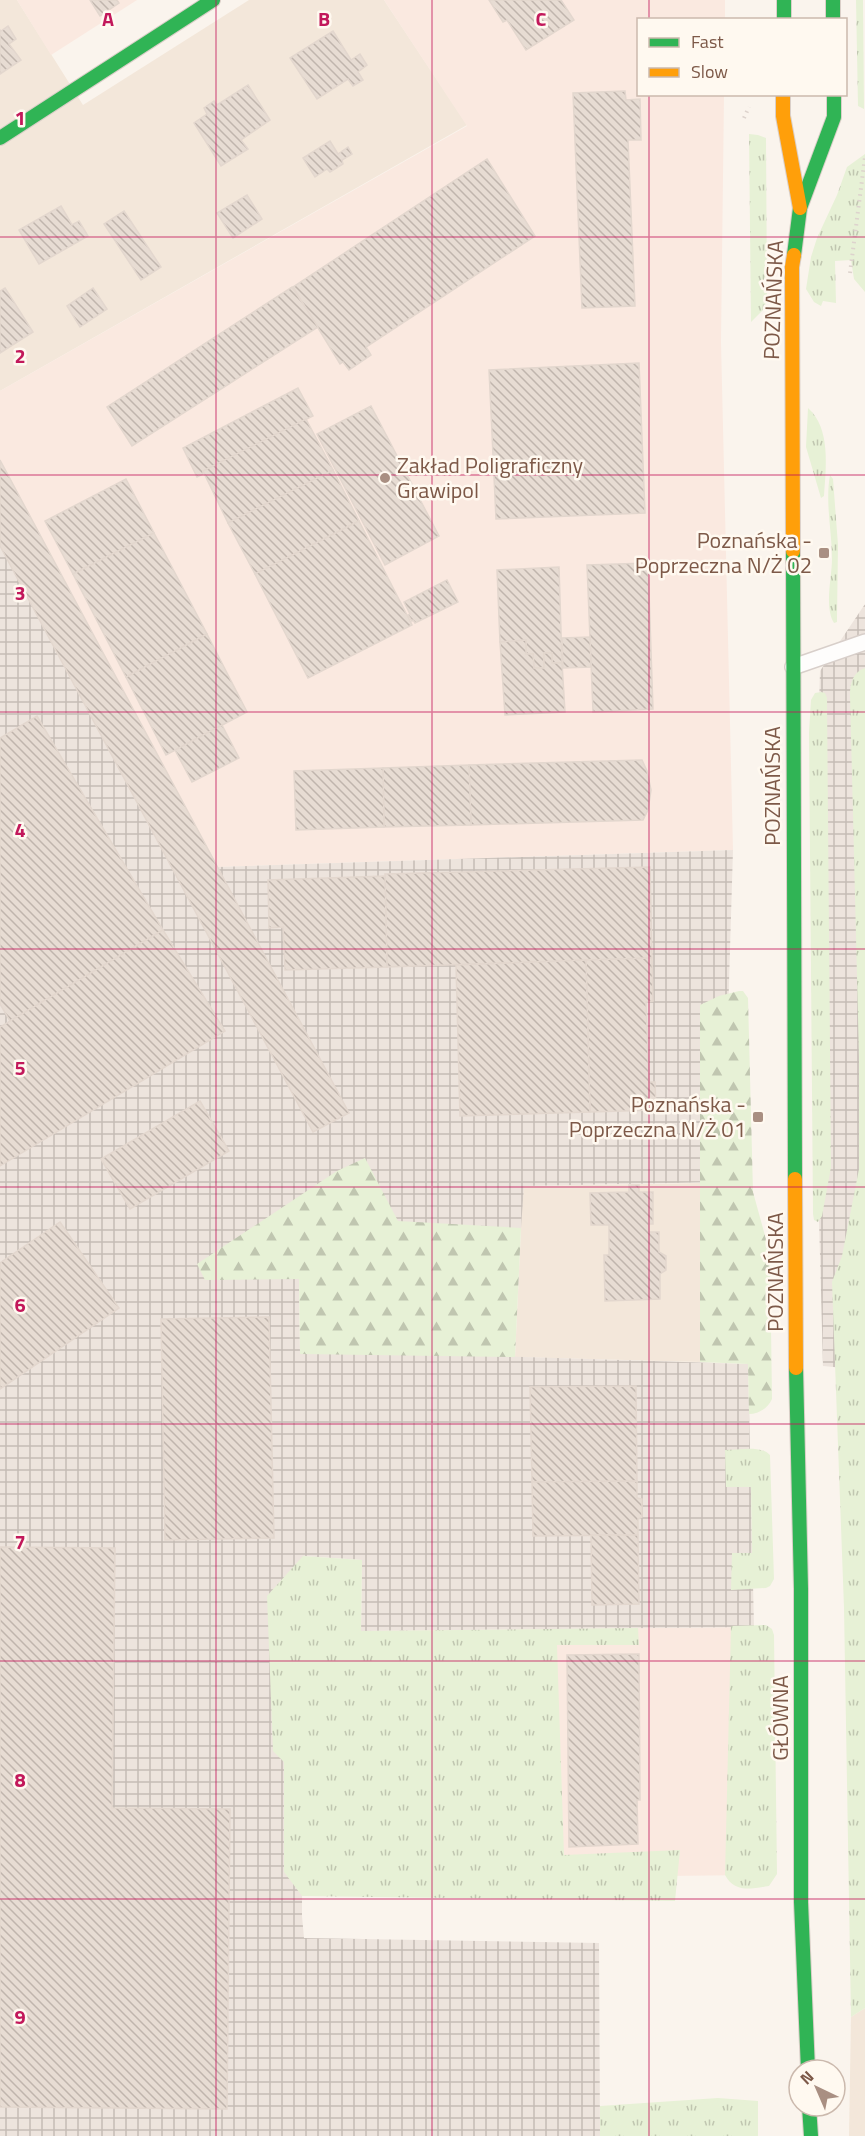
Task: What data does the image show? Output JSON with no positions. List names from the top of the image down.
{
  "streets": {
    "main road": ["POZNAŃSKA", "GŁÓWNA"]
  },
  "crossings": [
    ["POZNAŃSKA", "GŁÓWNA"]
  ],
  "places": {
    "other": ["Zakład Poligraficzny Grawipol"],
    "transit": ["Poznańska - Poprzeczna N/Ż 02", "Poznańska - Poprzeczna N/Ż 01"]
  },
  "legend": ["Fast", "Slow"],
  "north": "top left",
  "grid": {
    "columns": ["A", "B", "C"],
    "rows": [
      "1",
      "2",
      "3",
      "4",
      "5",
      "6",
      "7",
      "8",
      "9"
    ]
  }
}
